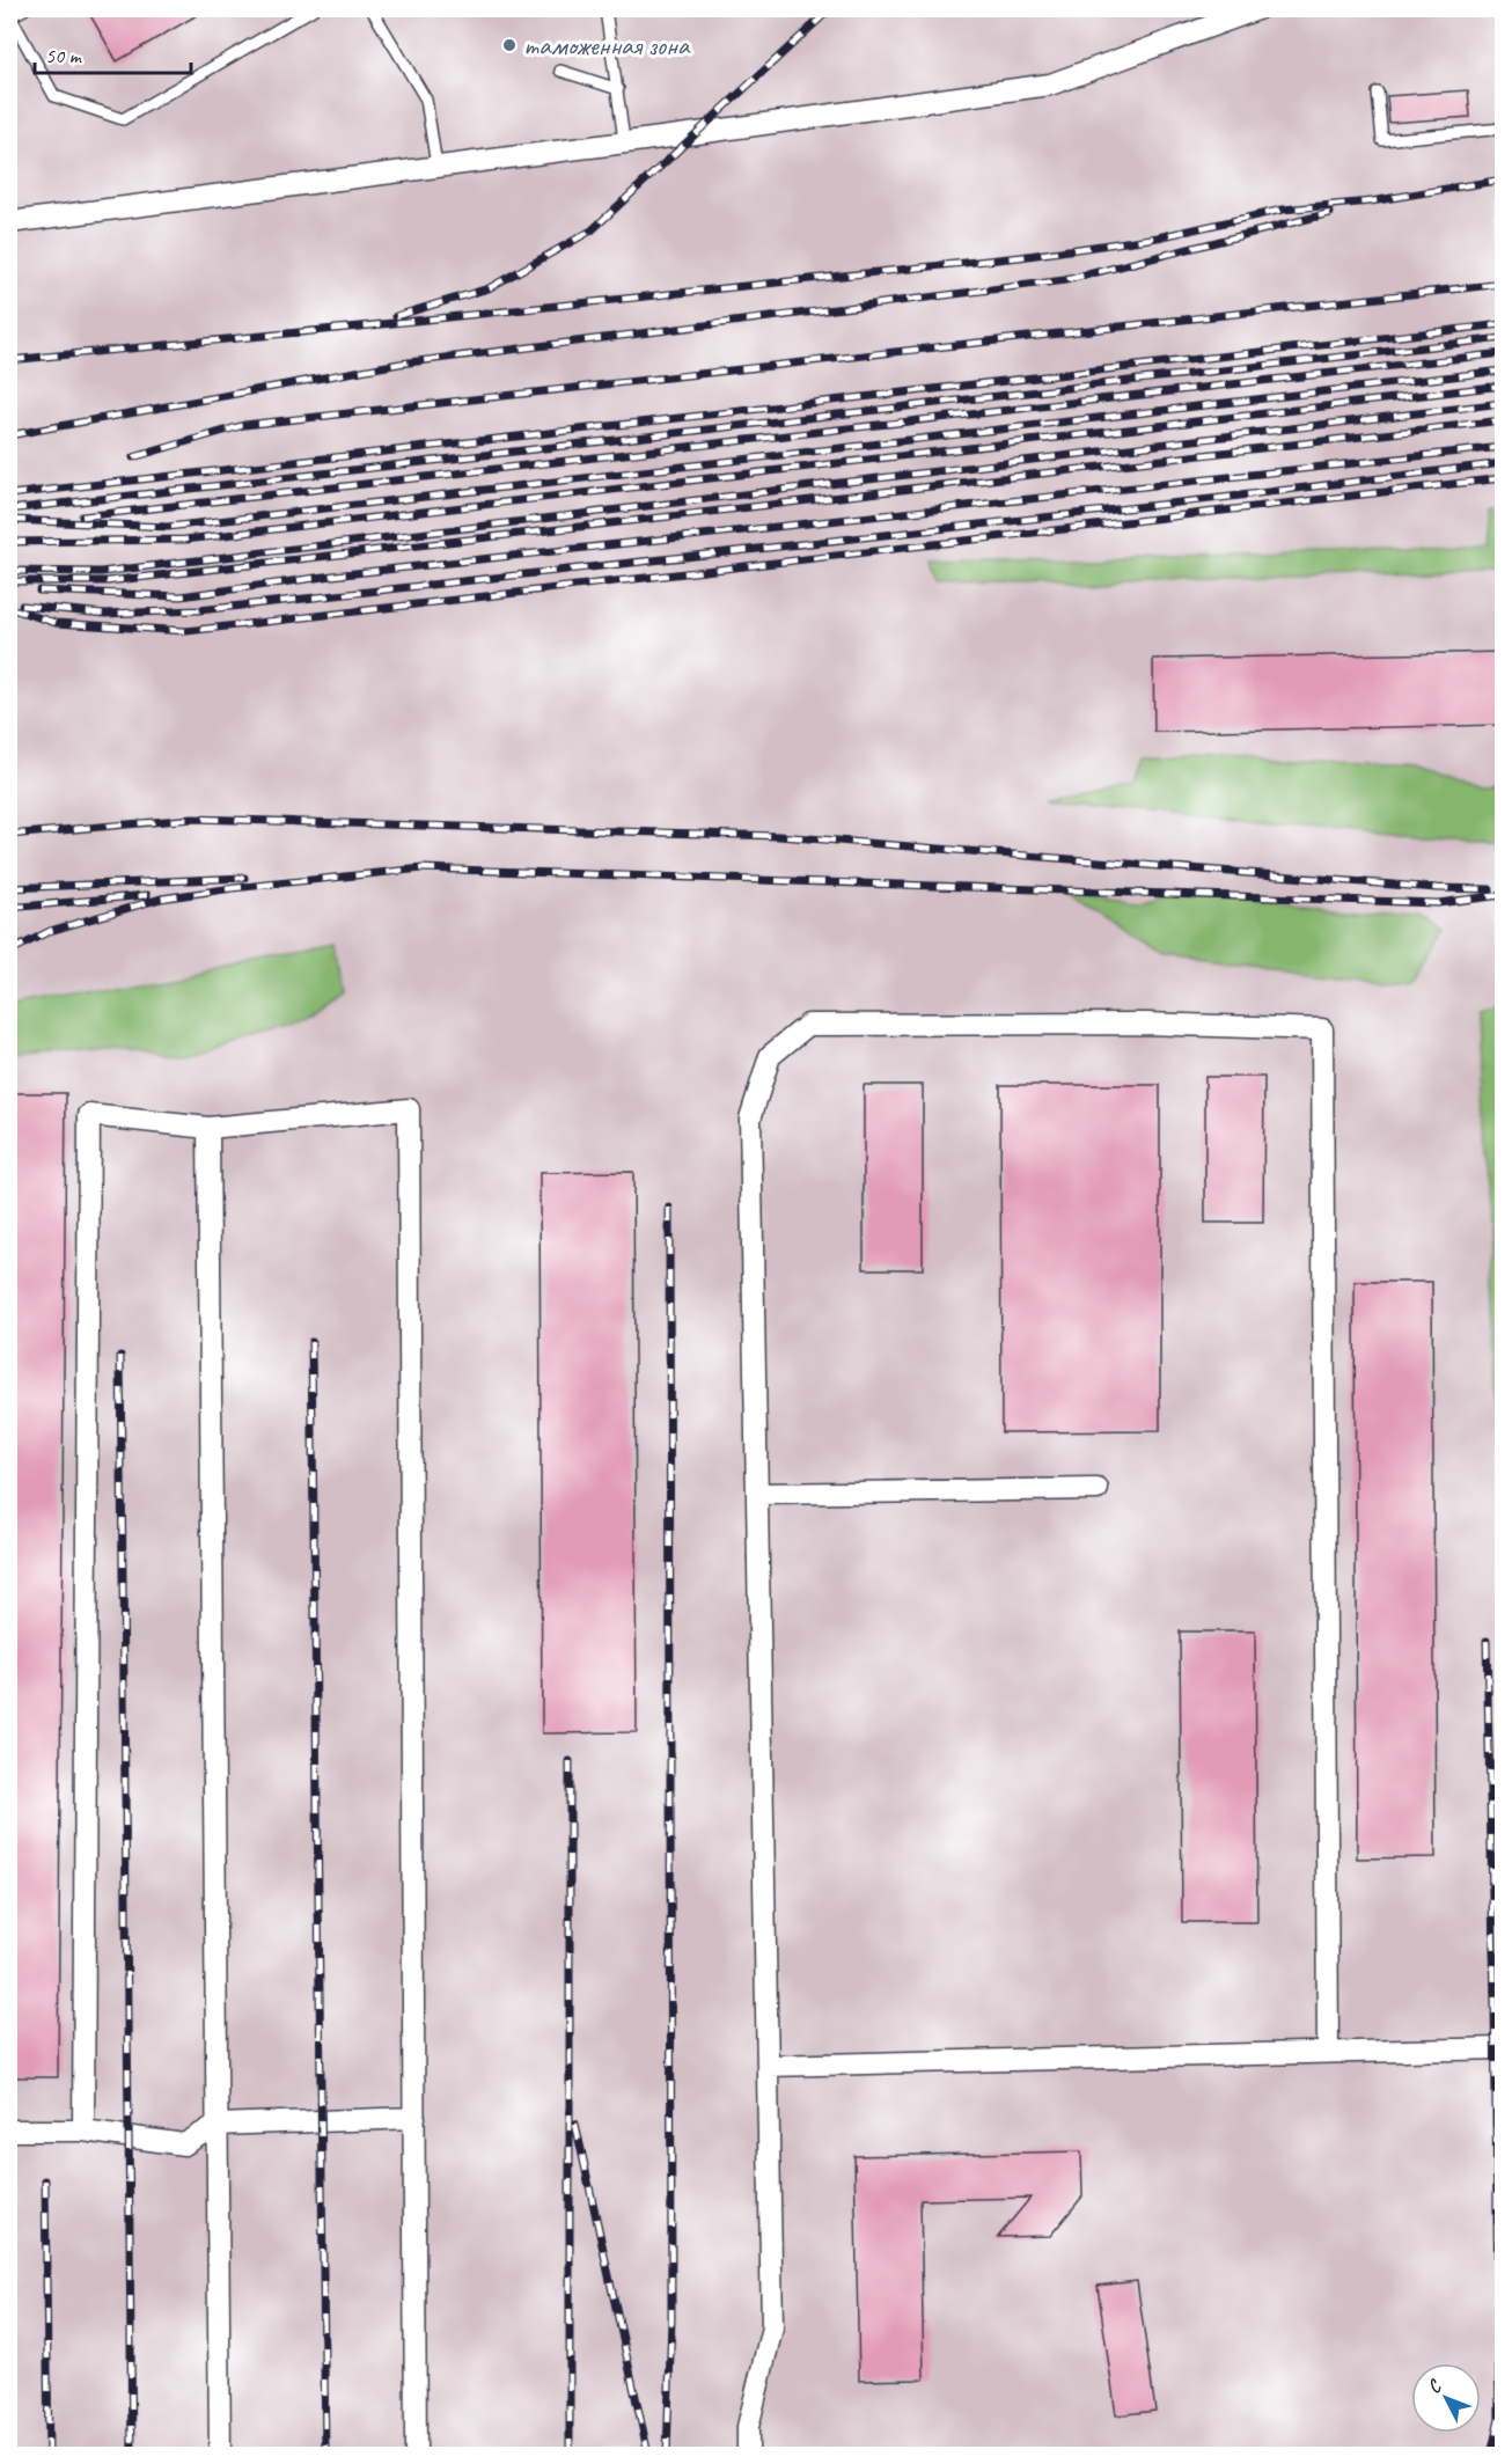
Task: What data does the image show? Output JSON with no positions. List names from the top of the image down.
{
  "places": ["таможенная зона"],
  "scale_bar": "50 m",
  "north": "top left"
}
